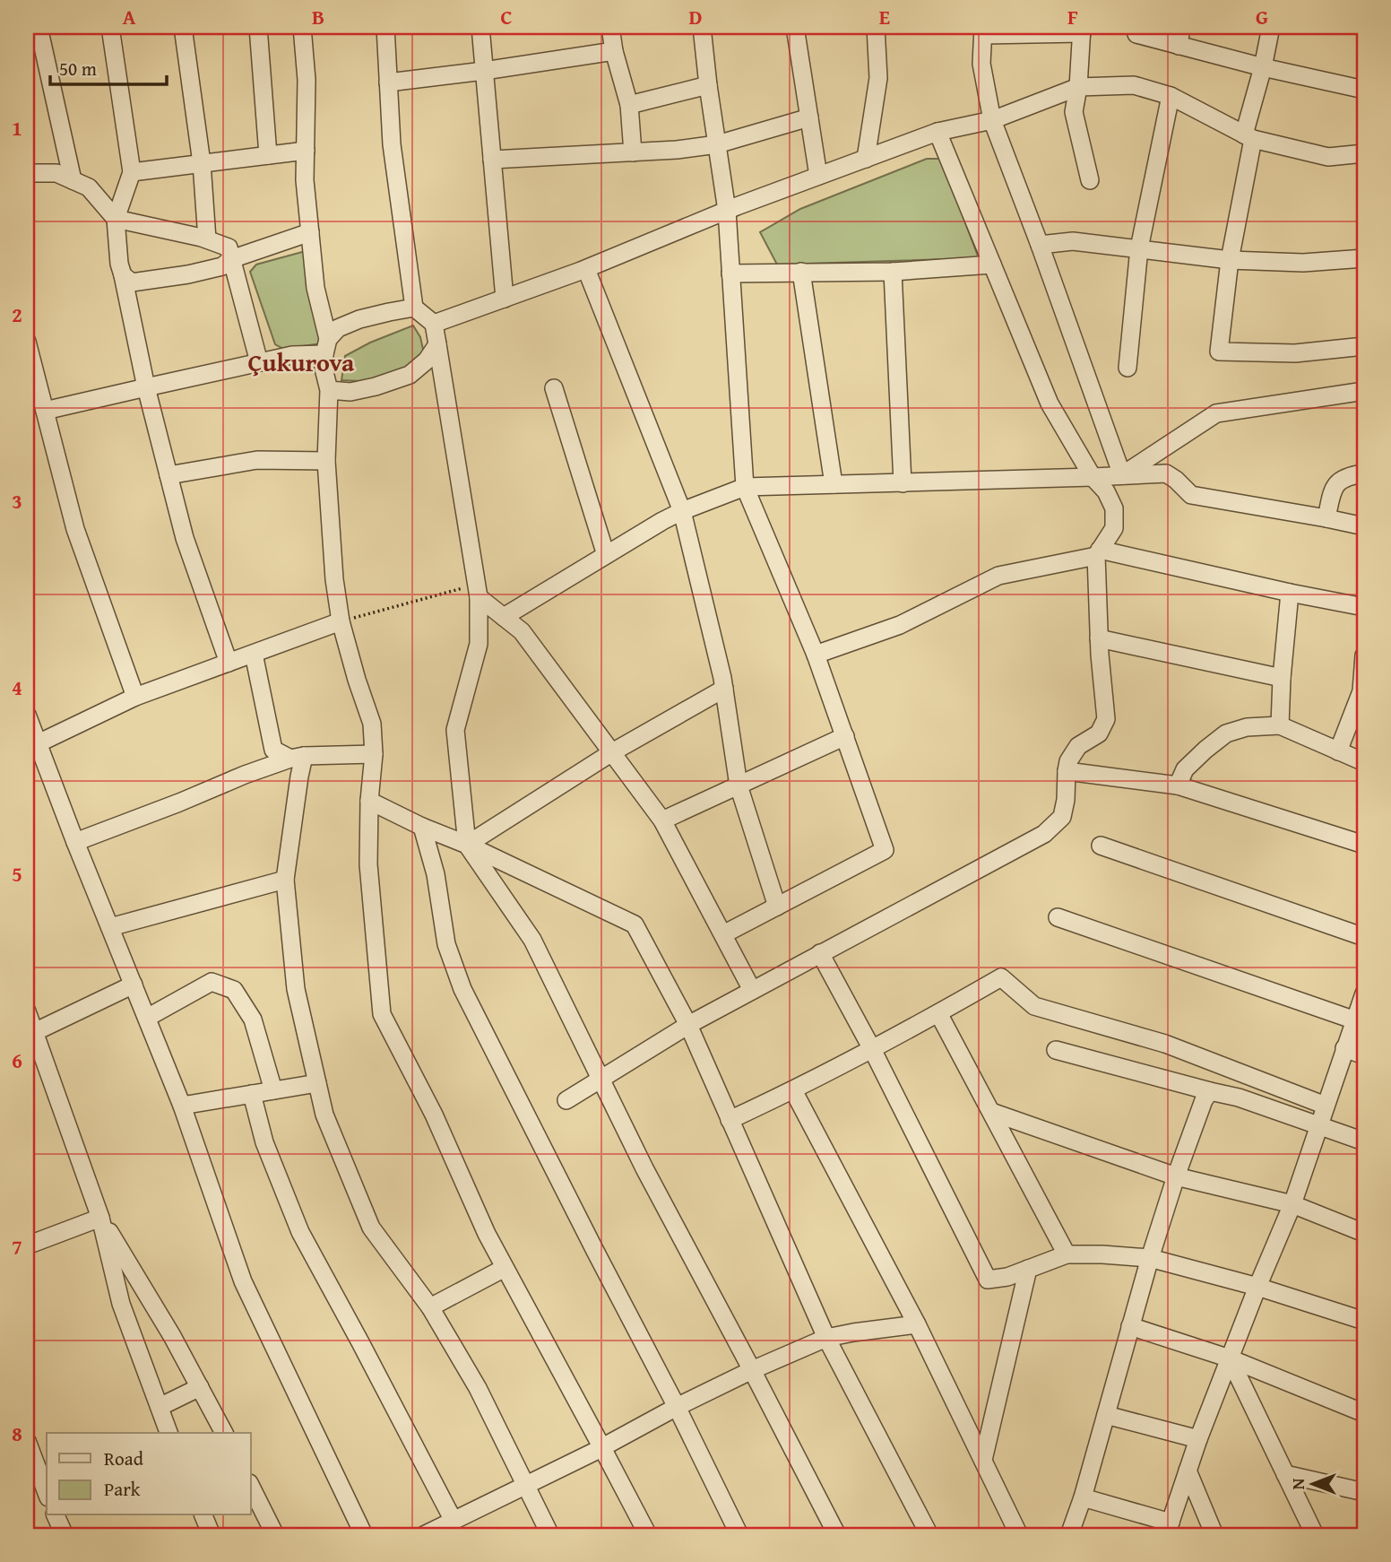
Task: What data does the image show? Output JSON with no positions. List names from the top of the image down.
{
  "districts": ["Çukurova"],
  "legend": ["Road", "Park"],
  "scale_bar": "50 m",
  "north": "left",
  "grid": {
    "columns": [
      "A",
      "B",
      "C",
      "D",
      "E",
      "F",
      "G"
    ],
    "rows": [
      "1",
      "2",
      "3",
      "4",
      "5",
      "6",
      "7",
      "8"
    ]
  }
}
